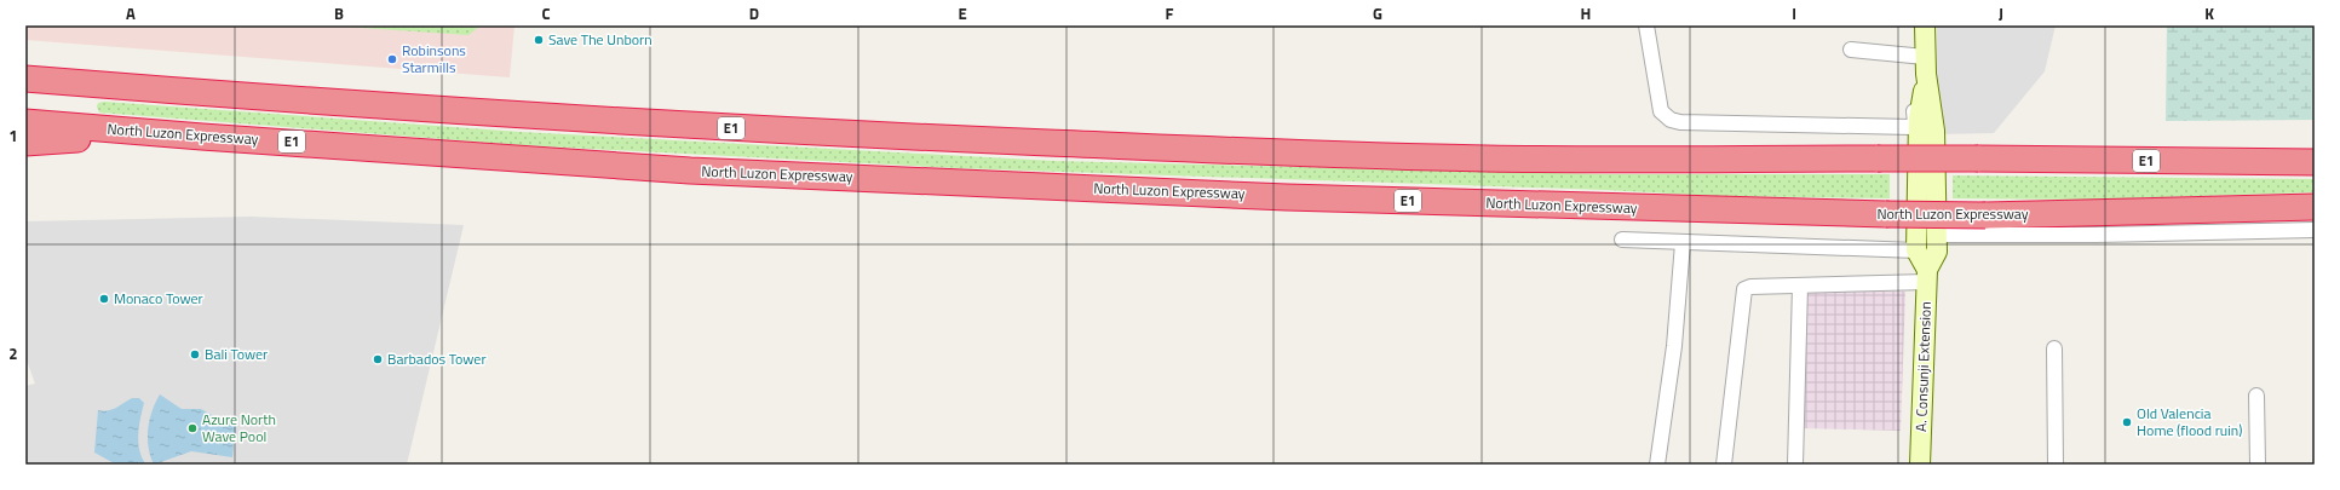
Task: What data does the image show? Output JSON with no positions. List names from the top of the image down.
{
  "streets": {
    "highway": ["E1", "North Luzon Expressway"],
    "main road": ["A. Consunji Extension"]
  },
  "places": [
    "Save The Unborn",
    "Robinsons Starmills",
    "Monaco Tower",
    "Bali Tower",
    "Barbados Tower",
    "Old Valencia Home (flood ruin)",
    "Azure North Wave Pool"
  ],
  "grid": {
    "columns": [
      "A",
      "B",
      "C",
      "D",
      "E",
      "F",
      "G",
      "H",
      "I",
      "J",
      "K"
    ],
    "rows": ["1", "2"]
  }
}
